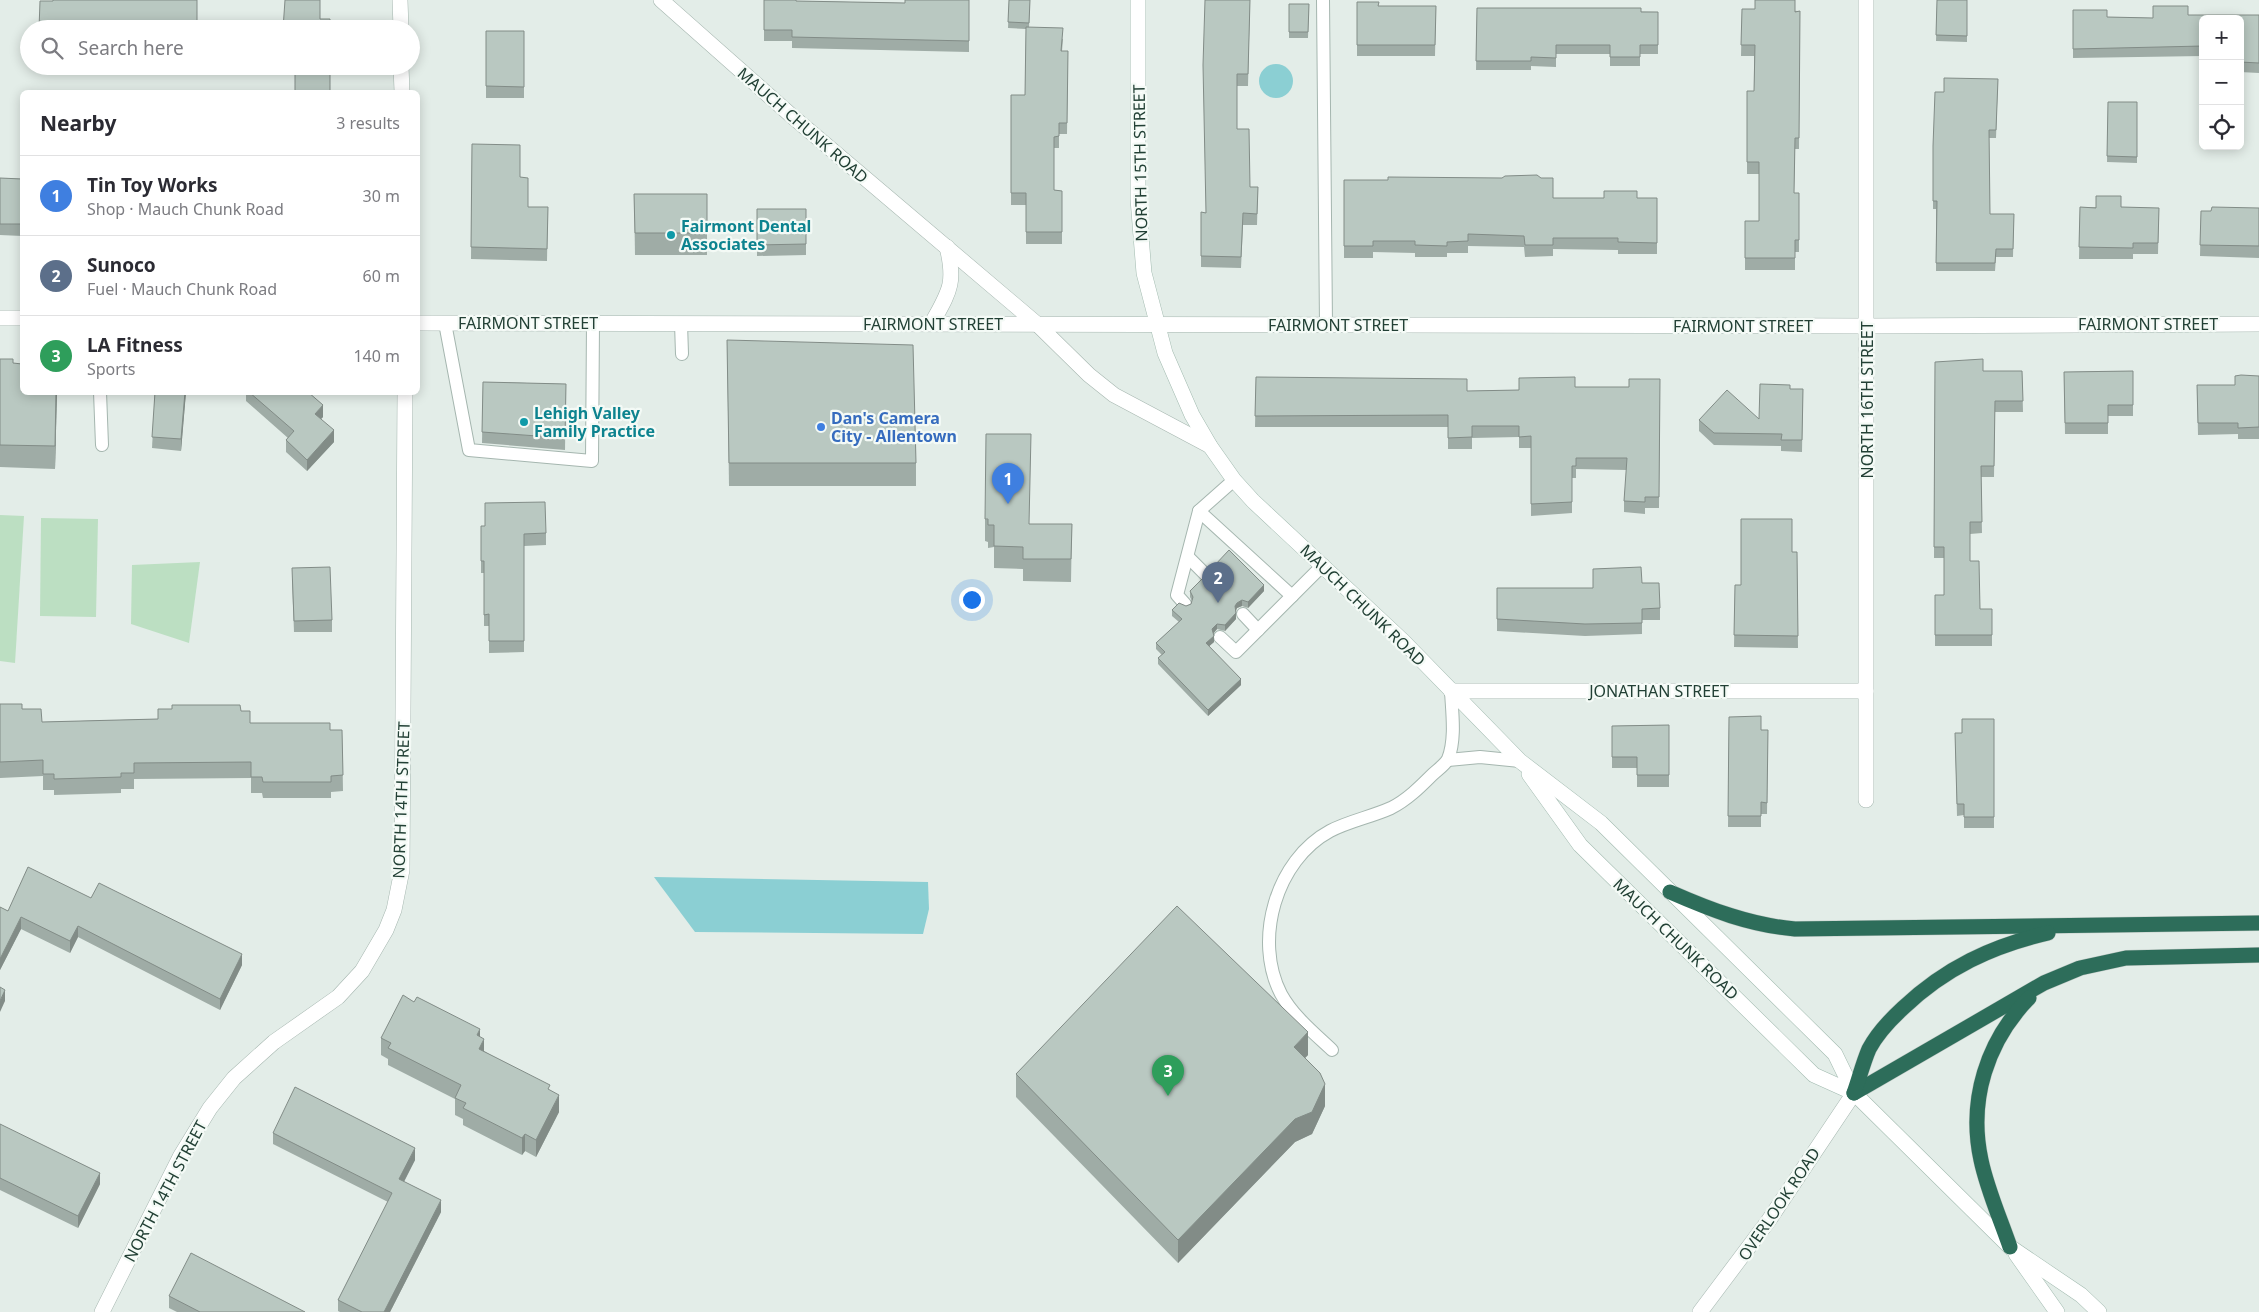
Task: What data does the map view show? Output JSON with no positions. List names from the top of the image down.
{
  "streets": {
    "street": [
      "MAUCH CHUNK ROAD",
      "NORTH 15TH STREET",
      "FAIRMONT STREET",
      "NORTH 16TH STREET",
      "JONATHAN STREET",
      "NORTH 14TH STREET",
      "OVERLOOK ROAD"
    ]
  },
  "crossings": [
    ["MAUCH CHUNK ROAD", "NORTH 15TH STREET"],
    ["MAUCH CHUNK ROAD", "FAIRMONT STREET"],
    ["MAUCH CHUNK ROAD", "JONATHAN STREET"],
    ["MAUCH CHUNK ROAD", "OVERLOOK ROAD"],
    ["NORTH 15TH STREET", "FAIRMONT STREET"],
    ["FAIRMONT STREET", "NORTH 16TH STREET"],
    ["NORTH 16TH STREET", "JONATHAN STREET"]
  ],
  "places": ["Fairmont Dental Associates", "Lehigh Valley Family Practice", "Dan's Camera City - Allentown"],
  "page": {
    "map_buttons": ["+", "−"],
    "search": "Search here",
    "heading": ["Nearby", "3 results"],
    "list": [
      {
        "mark": "1",
        "name": "Tin Toy Works",
        "note": "Shop · Mauch Chunk Road",
        "value": "30 m"
      },
      {
        "mark": "2",
        "name": "Sunoco",
        "note": "Fuel · Mauch Chunk Road",
        "value": "60 m"
      },
      {
        "mark": "3",
        "name": "LA Fitness",
        "note": "Sports",
        "value": "140 m"
      }
    ],
    "pins": ["1", "2", "3"]
  }
}
